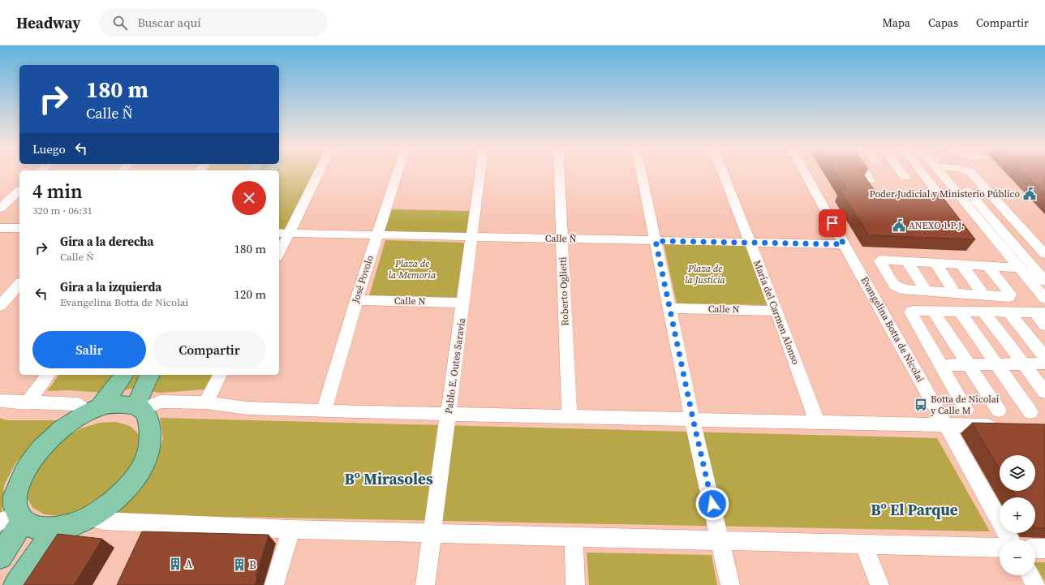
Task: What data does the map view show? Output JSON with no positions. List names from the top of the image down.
{
  "streets": {
    "street": [
      "Calle Ñ",
      "José Povolo",
      "Roberto Oglietti",
      "Calle N",
      "María del Carmen Alonso",
      "Evangelina Botta de Nicolai",
      "Pablo E. Outes Saravia"
    ]
  },
  "crossings": [
    ["Calle Ñ", "José Povolo"],
    ["Calle Ñ", "Roberto Oglietti"],
    ["Calle Ñ", "María del Carmen Alonso"],
    ["Calle Ñ", "Evangelina Botta de Nicolai"],
    ["Calle Ñ", "Pablo E. Outes Saravia"],
    ["José Povolo", "Calle N"],
    ["Calle N", "María del Carmen Alonso"],
    ["Calle N", "Pablo E. Outes Saravia"]
  ],
  "districts": ["Bº Mirasoles", "Bº El Parque"],
  "parks": ["Plaza de la Memoria", "Plaza de la Justicia"],
  "places": {
    "public building": ["Poder Judicial y Ministerio Público", "ANEXO 1 P.J."],
    "bus stop": ["Botta de Nicolai y Calle M"],
    "building": ["A", "B"]
  },
  "page": {
    "header": "Headway",
    "search": "Buscar aquí",
    "nav": ["Mapa", "Capas", "Compartir"],
    "turn": ["180 m", "Calle Ñ"],
    "then": "Luego",
    "heading": ["4 min", "320 m · 06:31"],
    "list": [
      {
        "name": "Gira a la derecha",
        "note": "Calle Ñ",
        "value": "180 m"
      },
      {
        "name": "Gira a la izquierda",
        "note": "Evangelina Botta de Nicolai",
        "value": "120 m"
      }
    ],
    "buttons": ["Salir", "Compartir"],
    "map_buttons": ["+", "−"]
  }
}
